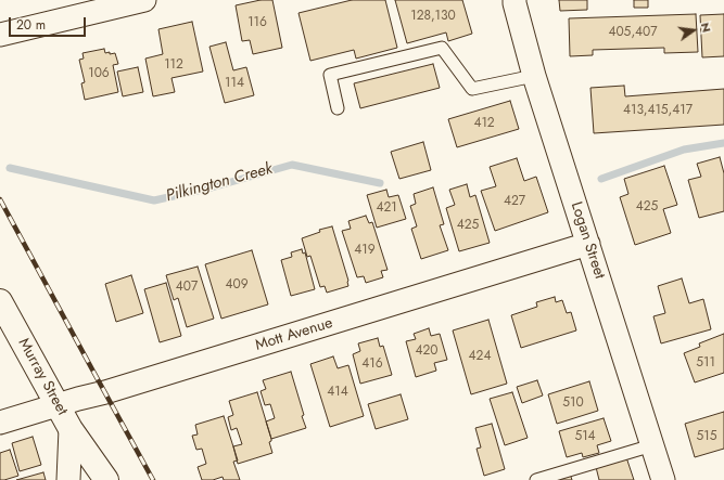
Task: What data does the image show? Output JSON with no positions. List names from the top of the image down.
{
  "streets": {
    "main road": ["Murray Street"],
    "street": ["Logan Street", "Mott Avenue"]
  },
  "crossings": [
    ["Logan Street", "Mott Avenue"],
    ["Mott Avenue", "Murray Street"]
  ],
  "water": ["Pilkington Creek"],
  "house_numbers": [
    "128,130",
    "116",
    "405,407",
    "112",
    "106",
    "114",
    "413,415,417",
    "412",
    "427",
    "425",
    "421",
    "425",
    "419",
    "409",
    "407",
    "420",
    "424",
    "511",
    "416",
    "414",
    "510",
    "514",
    "515"
  ],
  "scale_bar": "20 m",
  "north": "right"
}
